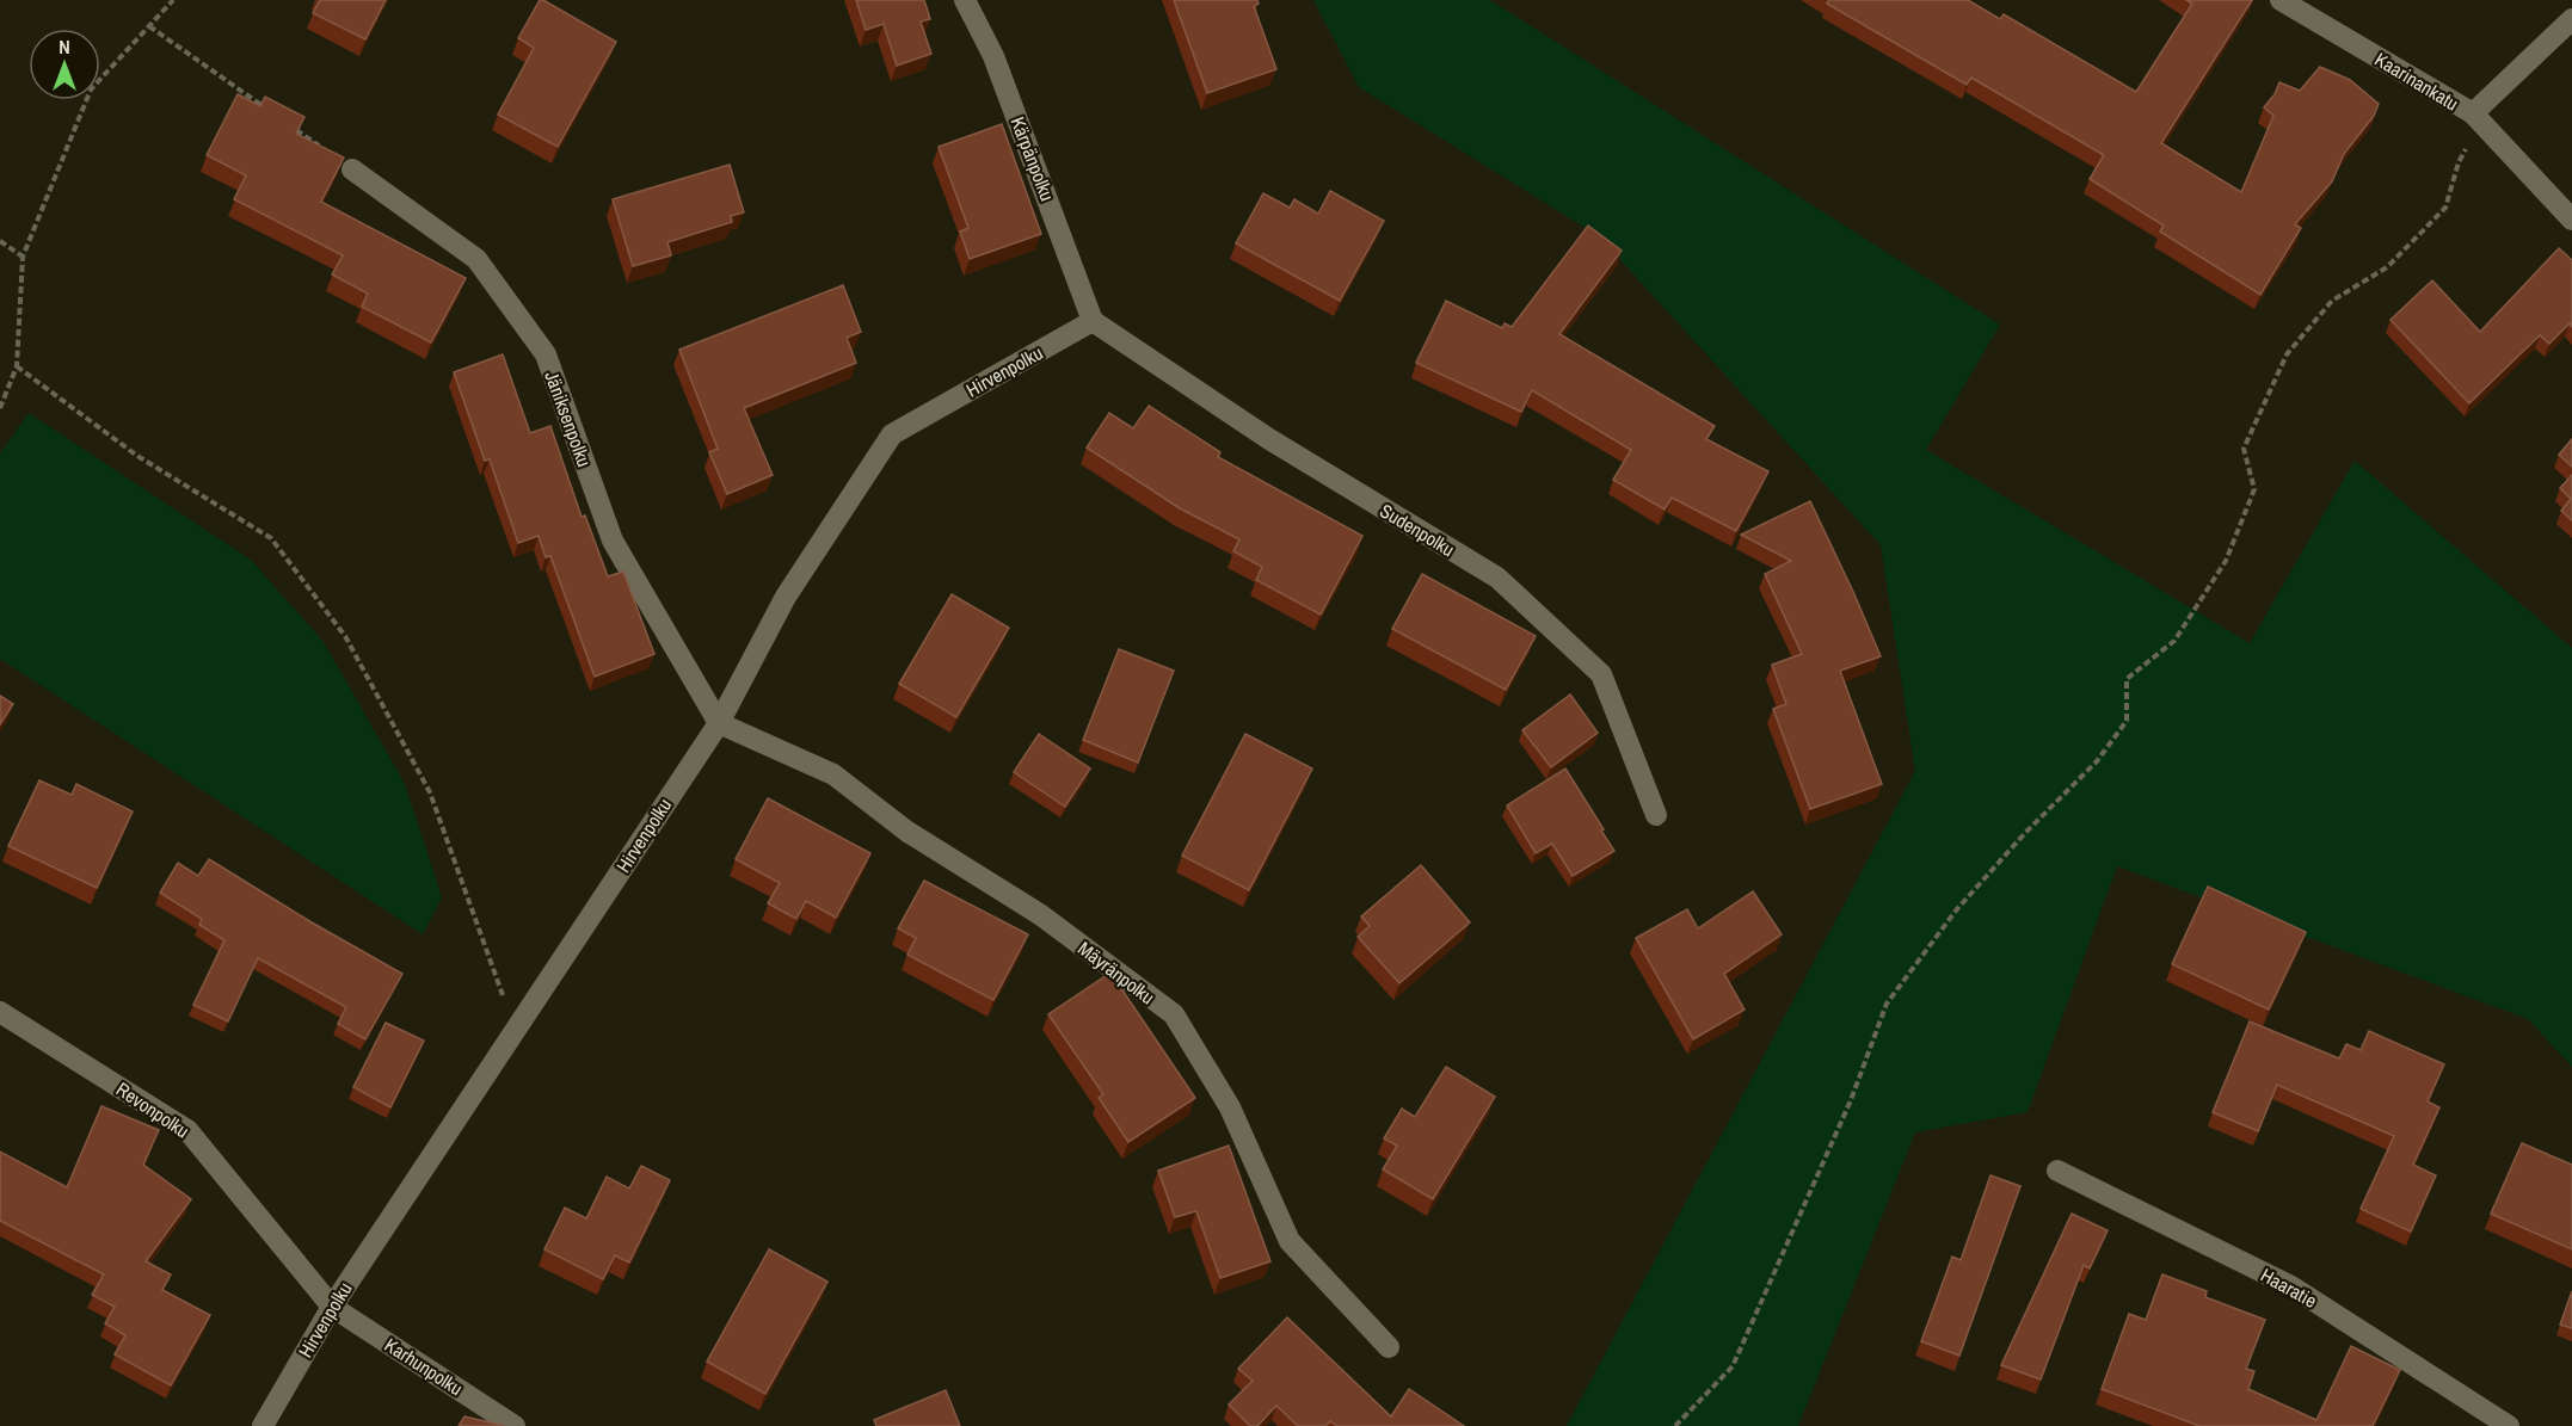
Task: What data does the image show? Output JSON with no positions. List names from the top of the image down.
{
  "streets": {
    "street": [
      "Kaarinankatu",
      "Kärpänpolku",
      "Hirvenpolku",
      "Jäniksenpolku",
      "Sudenpolku",
      "Mäyränpolku",
      "Revonpolku",
      "Haaratie",
      "Karhunpolku"
    ]
  },
  "crossings": [
    ["Kärpänpolku", "Hirvenpolku"],
    ["Kärpänpolku", "Sudenpolku"],
    ["Hirvenpolku", "Jäniksenpolku"],
    ["Hirvenpolku", "Sudenpolku"],
    ["Hirvenpolku", "Mäyränpolku"],
    ["Hirvenpolku", "Revonpolku"],
    ["Hirvenpolku", "Karhunpolku"],
    ["Jäniksenpolku", "Mäyränpolku"],
    ["Revonpolku", "Karhunpolku"]
  ],
  "north": "top"
}
